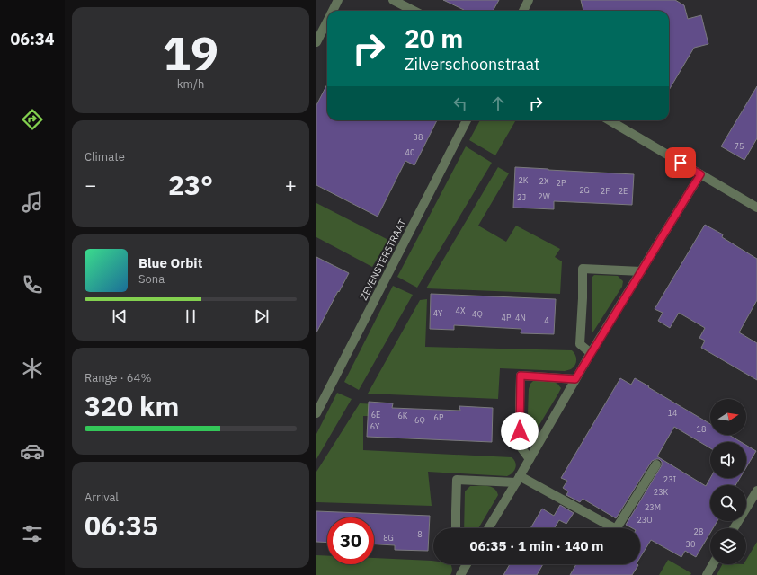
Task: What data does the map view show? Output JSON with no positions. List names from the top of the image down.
{
  "streets": {
    "street": ["ZEVENSTERSTRAAT"]
  },
  "house_numbers": [
    "38",
    "75",
    "40",
    "2K",
    "2X",
    "2P",
    "2G",
    "2F",
    "2E",
    "2W",
    "2J",
    "4X",
    "4Y",
    "4Q",
    "4P",
    "4N",
    "4",
    "14",
    "6E",
    "6K",
    "6P",
    "6Q",
    "6Y",
    "18",
    "23I",
    "23K",
    "23M",
    "23O",
    "28",
    "8",
    "8G",
    "30"
  ],
  "north": "right",
  "page": {
    "tabs": "06:34",
    "tile": [
      ["19", "km/h"],
      "Climate",
      ["Range · 64%", "320 km"],
      ["Arrival", "06:35"]
    ],
    "turn": ["20 m", "Zilverschoonstraat"],
    "heat": ["−", "23°", "+"],
    "song": ["Blue Orbit", "Sona"],
    "limit": "30",
    "trip": "06:35 · 1 min · 140 m"
  }
}
